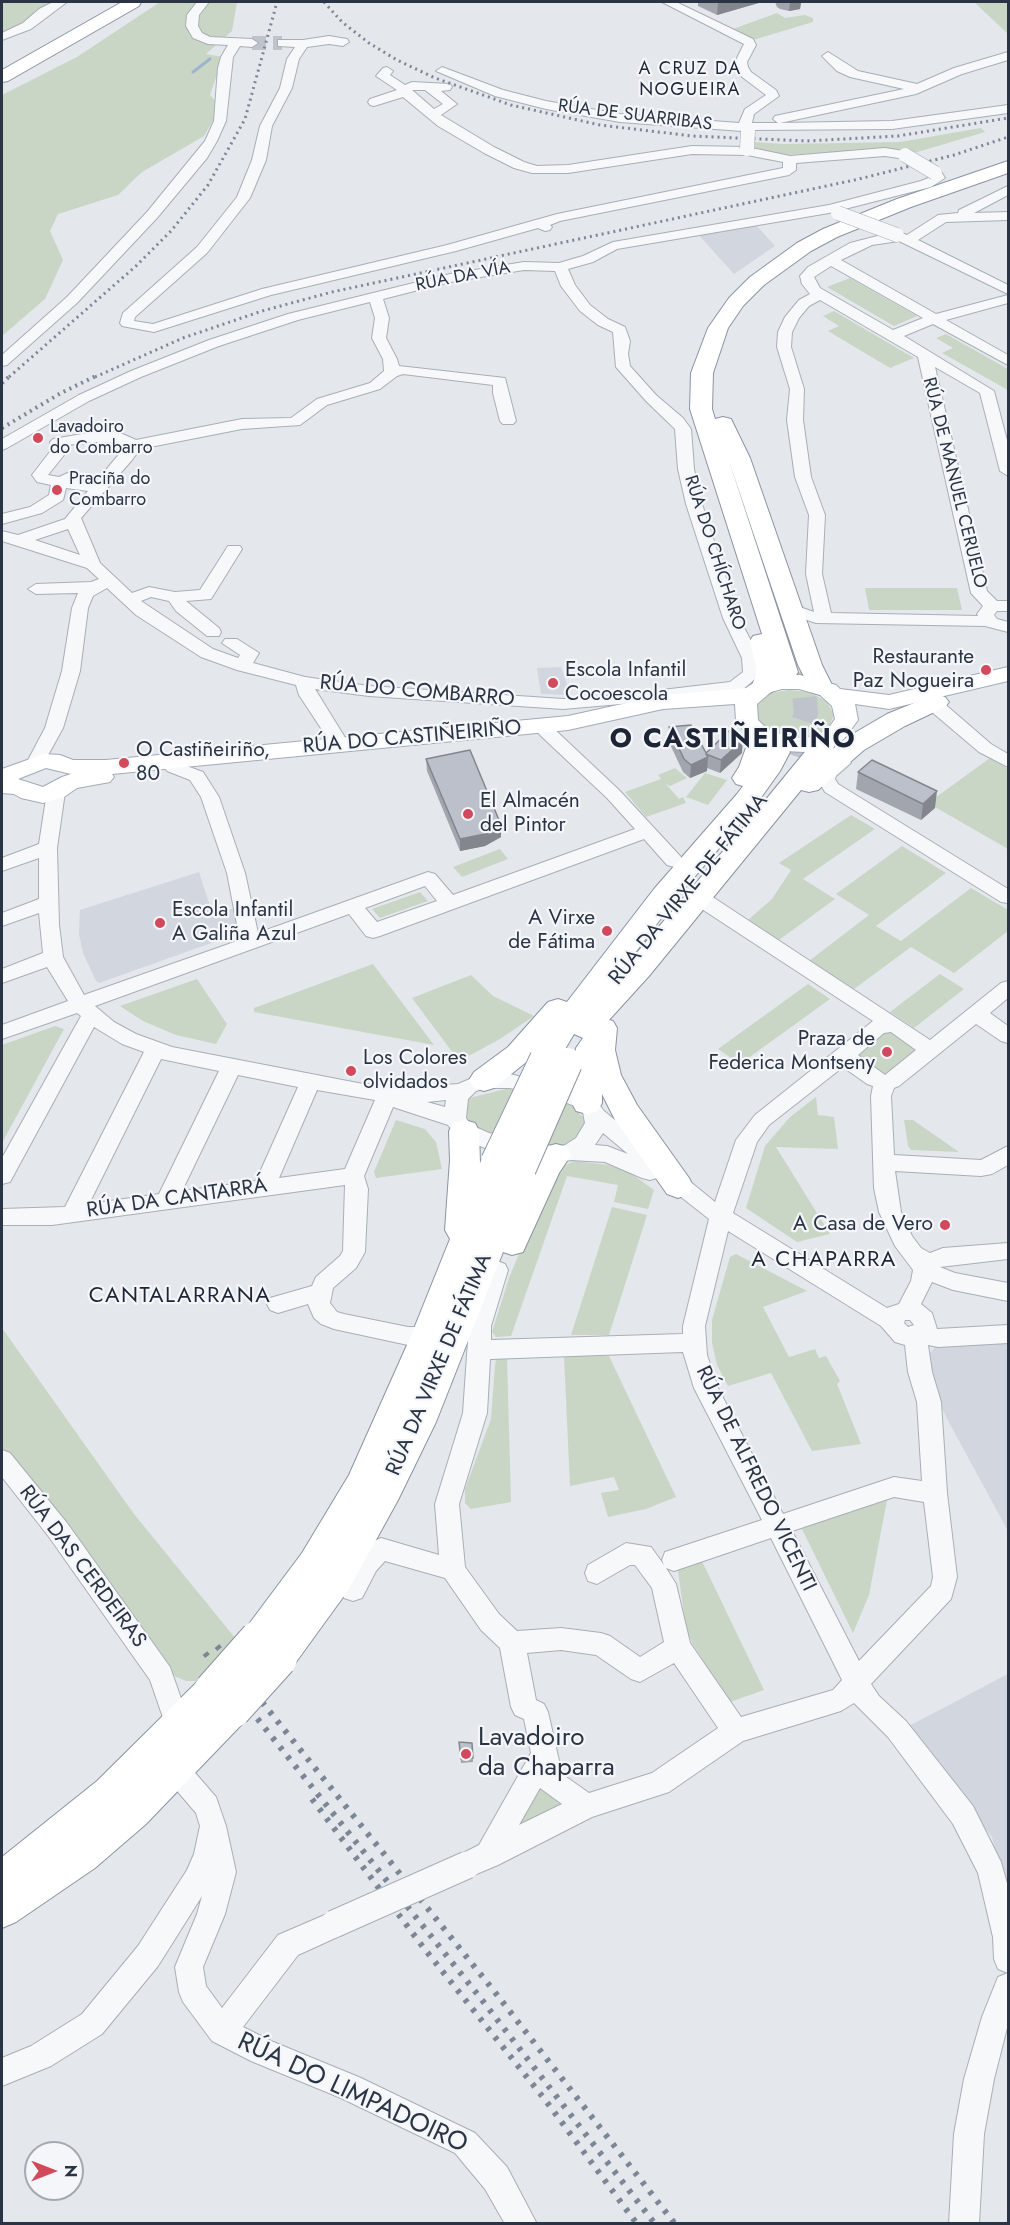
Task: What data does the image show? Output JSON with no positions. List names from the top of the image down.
{
  "streets": {
    "highway": ["RÚA DA VIRXE DE FÁTIMA"],
    "main road": ["RÚA DO CASTIÑEIRIÑO"],
    "street": [
      "RÚA DE SUARRIBAS",
      "RÚA DA VÍA",
      "RÚA DE MANUEL CERUELO",
      "RÚA DO CHÍCHARO",
      "RÚA DO COMBARRO",
      "RÚA DA CANTARRÁ",
      "RÚA DE ALFREDO VICENTI",
      "RÚA DAS CERDEIRAS",
      "RÚA DO LIMPADOIRO"
    ]
  },
  "crossings": [
    ["RÚA DA VÍA", "RÚA DO CHÍCHARO"],
    ["RÚA DO CHÍCHARO", "RÚA DO CASTIÑEIRIÑO"],
    ["RÚA DO CHÍCHARO", "RÚA DA VIRXE DE FÁTIMA"],
    ["RÚA DO COMBARRO", "RÚA DO CASTIÑEIRIÑO"],
    ["RÚA DO CASTIÑEIRIÑO", "RÚA DA VIRXE DE FÁTIMA"],
    ["RÚA DA VIRXE DE FÁTIMA", "RÚA DAS CERDEIRAS"],
    ["RÚA DA VIRXE DE FÁTIMA", "RÚA DO LIMPADOIRO"]
  ],
  "districts": [
    "A CRUZ DA NOGUEIRA",
    "O CASTIÑEIRIÑO",
    "A CHAPARRA",
    "CANTALARRANA"
  ],
  "places": [
    "Lavadoiro do Combarro",
    "Praciña do Combarro",
    "Restaurante Paz Nogueira",
    "Escola Infantil Cocoescola",
    "O Castiñeiriño, 80",
    "El Almacén del Pintor",
    "Escola Infantil A Galiña Azul",
    "A Virxe de Fátima",
    "Praza de Federica Montseny",
    "Los Colores olvidados",
    "A Casa de Vero",
    "Lavadoiro da Chaparra"
  ],
  "north": "right"
}
